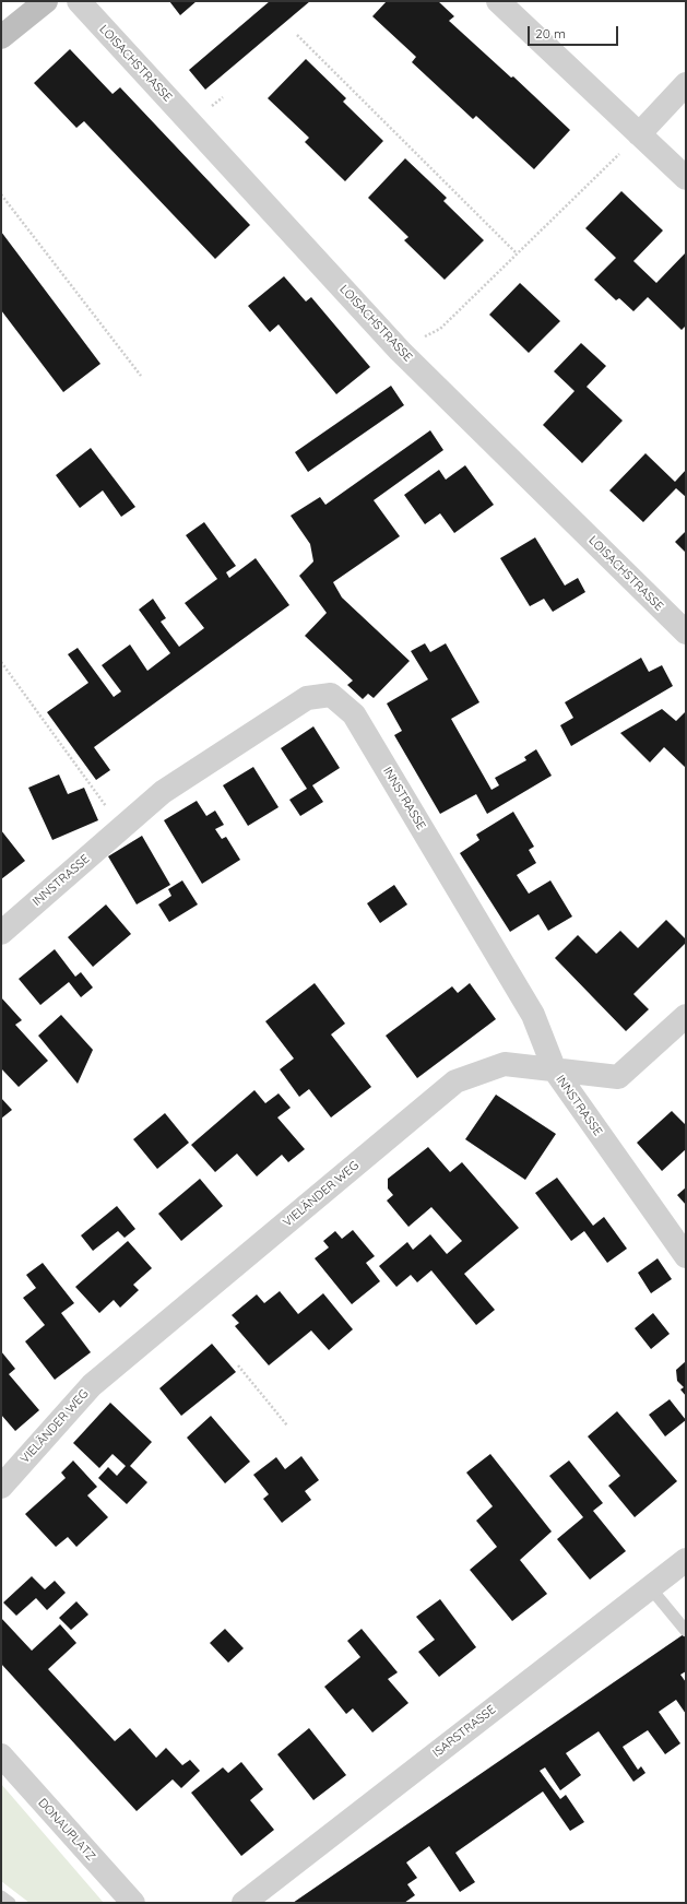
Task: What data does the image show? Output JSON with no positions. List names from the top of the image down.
{
  "streets": {
    "street": [
      "LOISACHSTRASSE",
      "INNSTRASSE",
      "VIELÄNDER WEG",
      "ISARSTRASSE",
      "DONAUPLATZ"
    ]
  },
  "crossings": [
    ["INNSTRASSE", "VIELÄNDER WEG"]
  ],
  "scale_bar": "20 m"
}
